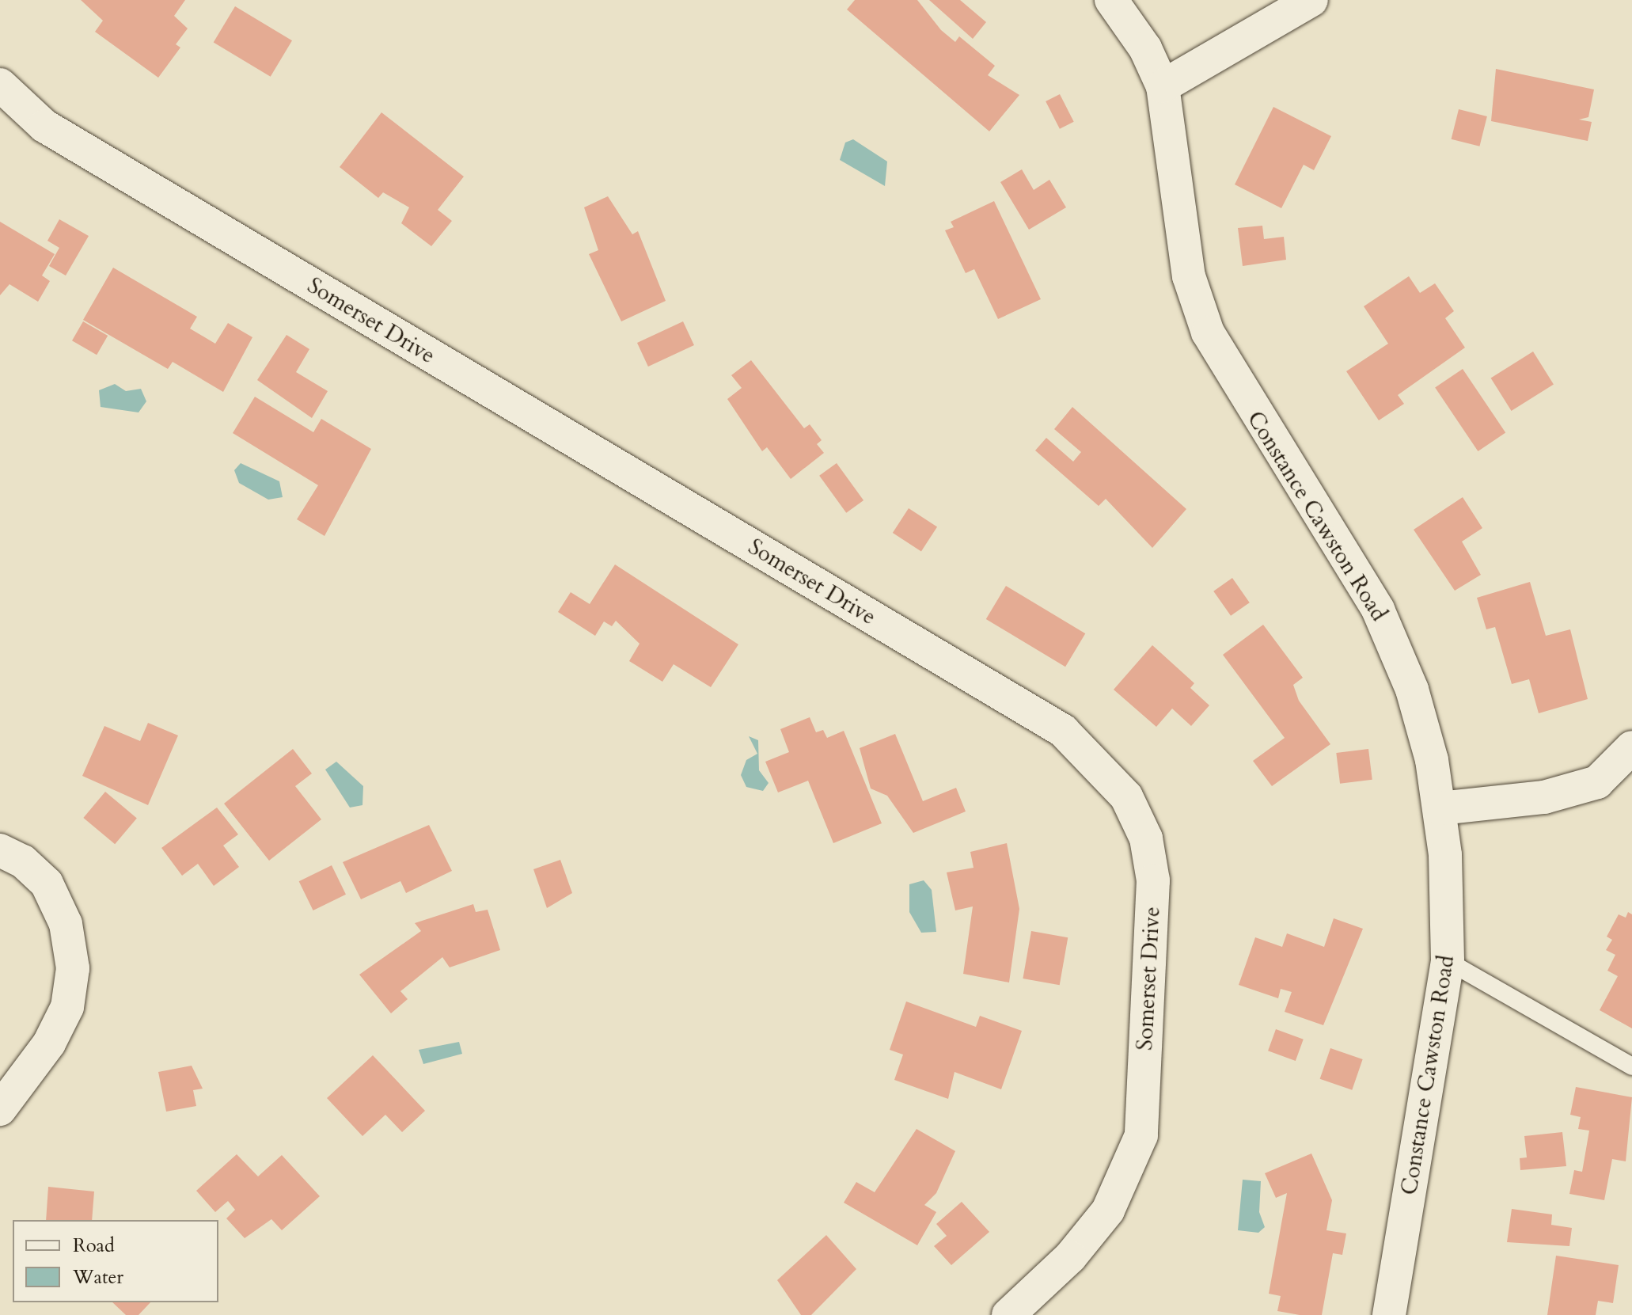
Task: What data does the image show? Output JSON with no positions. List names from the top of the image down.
{
  "streets": {
    "street": ["Somerset Drive", "Constance Cawston Road"]
  },
  "legend": ["Road", "Water"]
}
